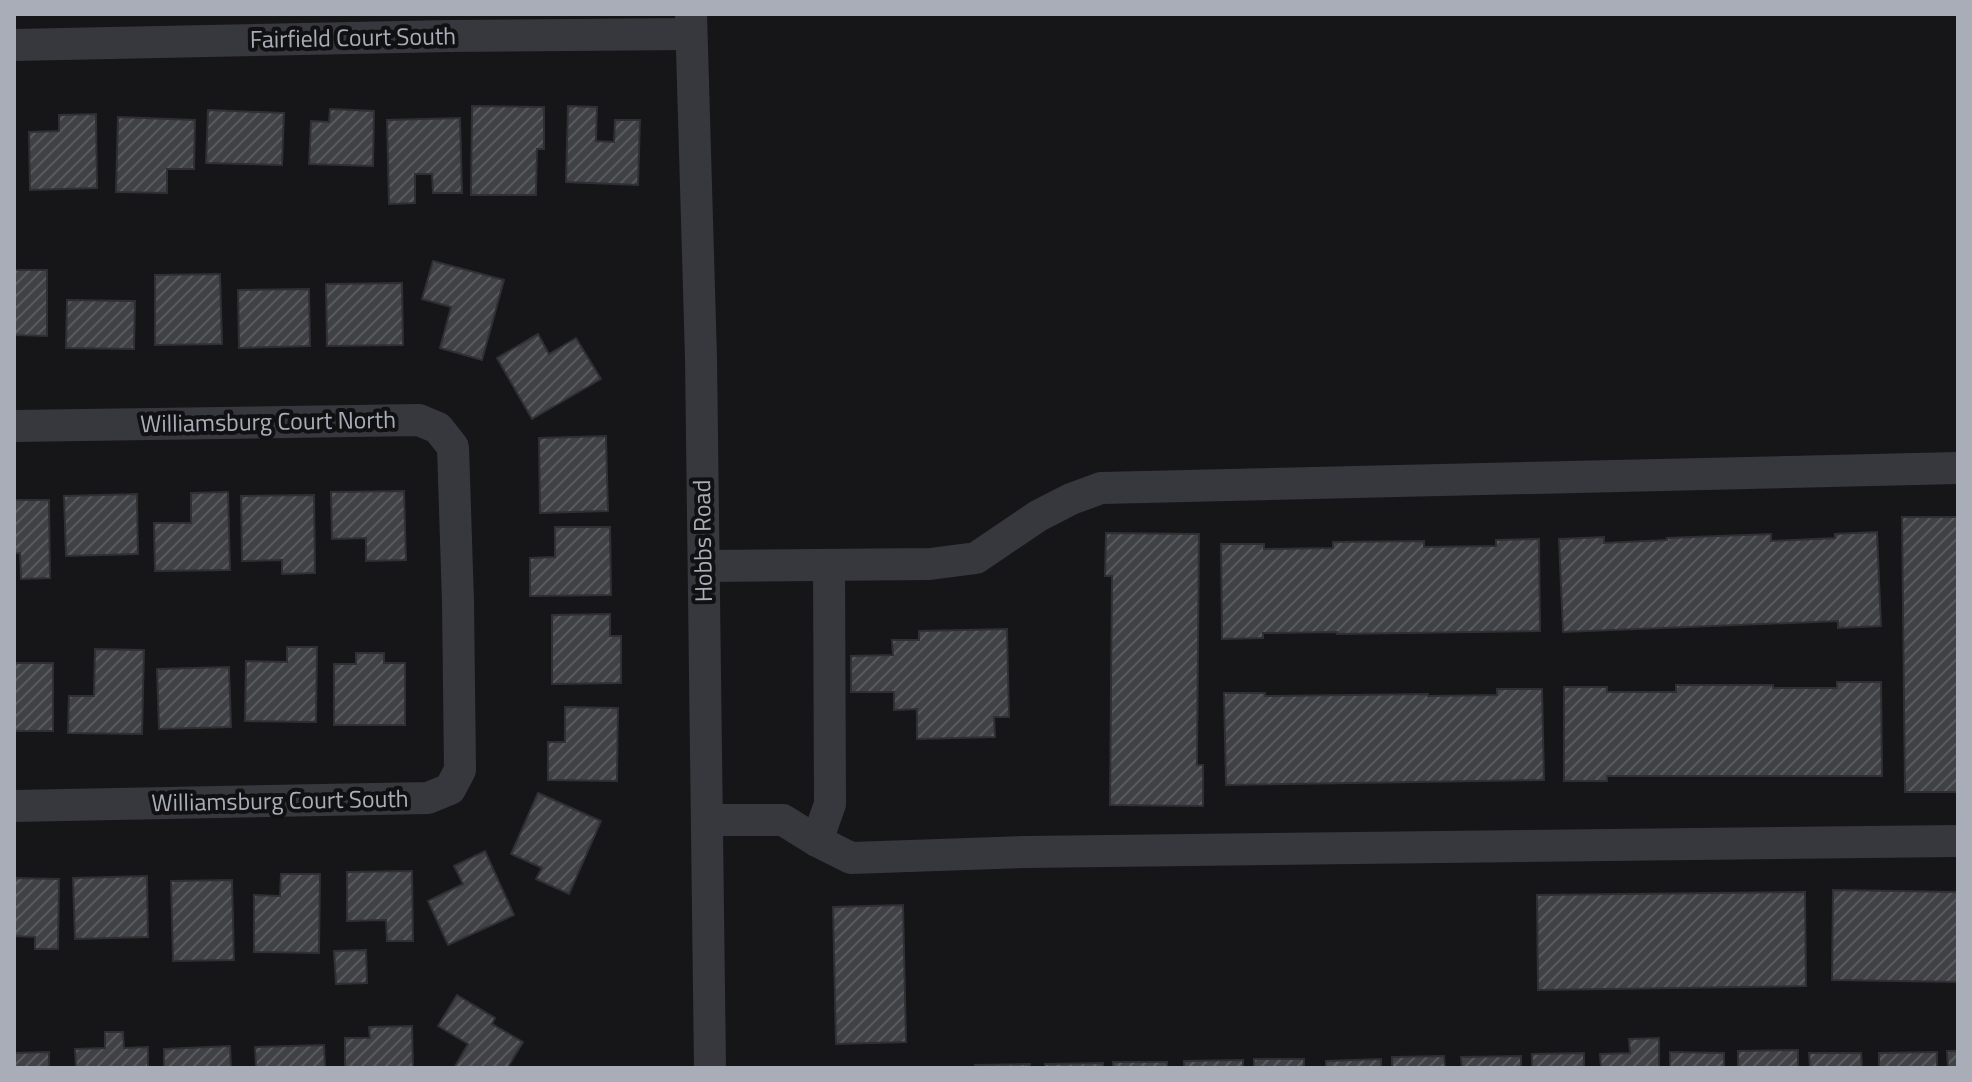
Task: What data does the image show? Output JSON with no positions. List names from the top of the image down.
{
  "streets": {
    "street": [
      "Fairfield Court South",
      "Williamsburg Court North",
      "Hobbs Road",
      "Williamsburg Court South"
    ]
  },
  "crossings": [
    ["Fairfield Court South", "Hobbs Road"],
    ["Williamsburg Court North", "Williamsburg Court South"]
  ]
}
